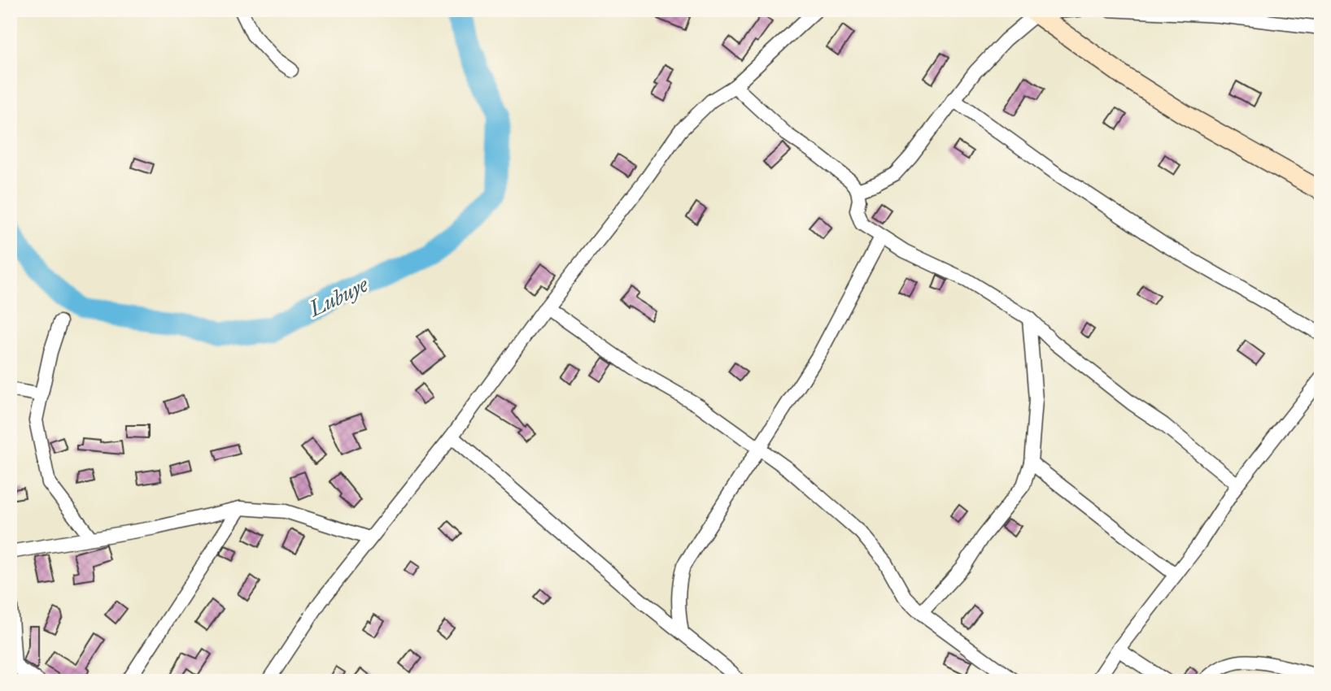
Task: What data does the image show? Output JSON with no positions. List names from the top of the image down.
{
  "water": ["Lubuye"]
}
